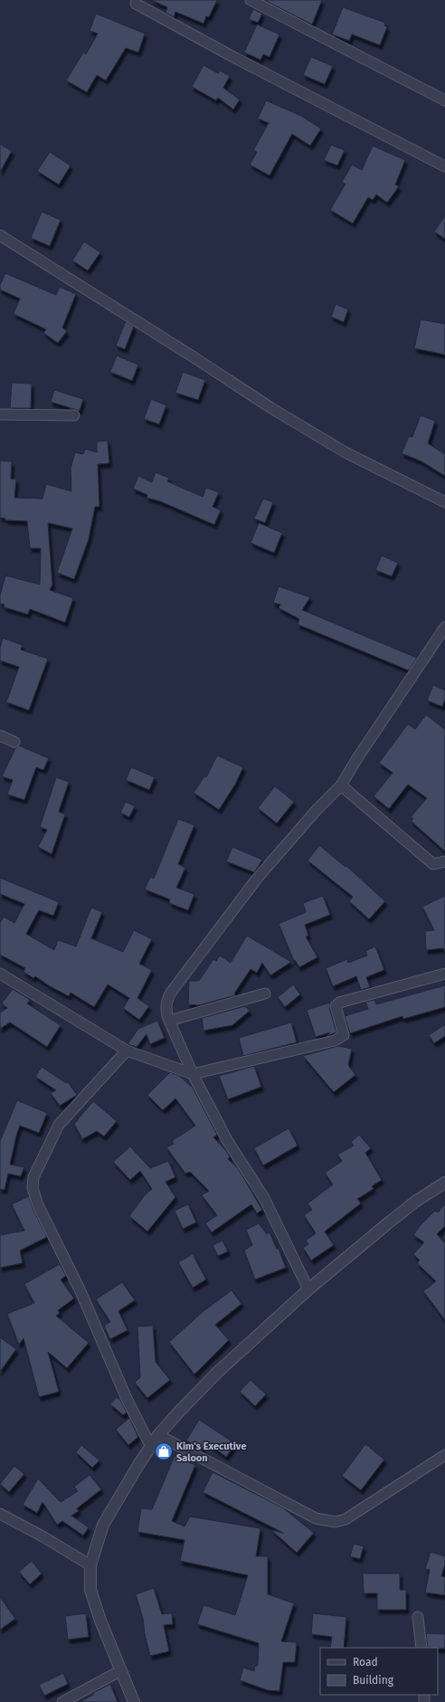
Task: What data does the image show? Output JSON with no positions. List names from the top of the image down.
{
  "places": {
    "shop": ["Kim's Executive Saloon"]
  },
  "legend": ["Road", "Building"]
}
